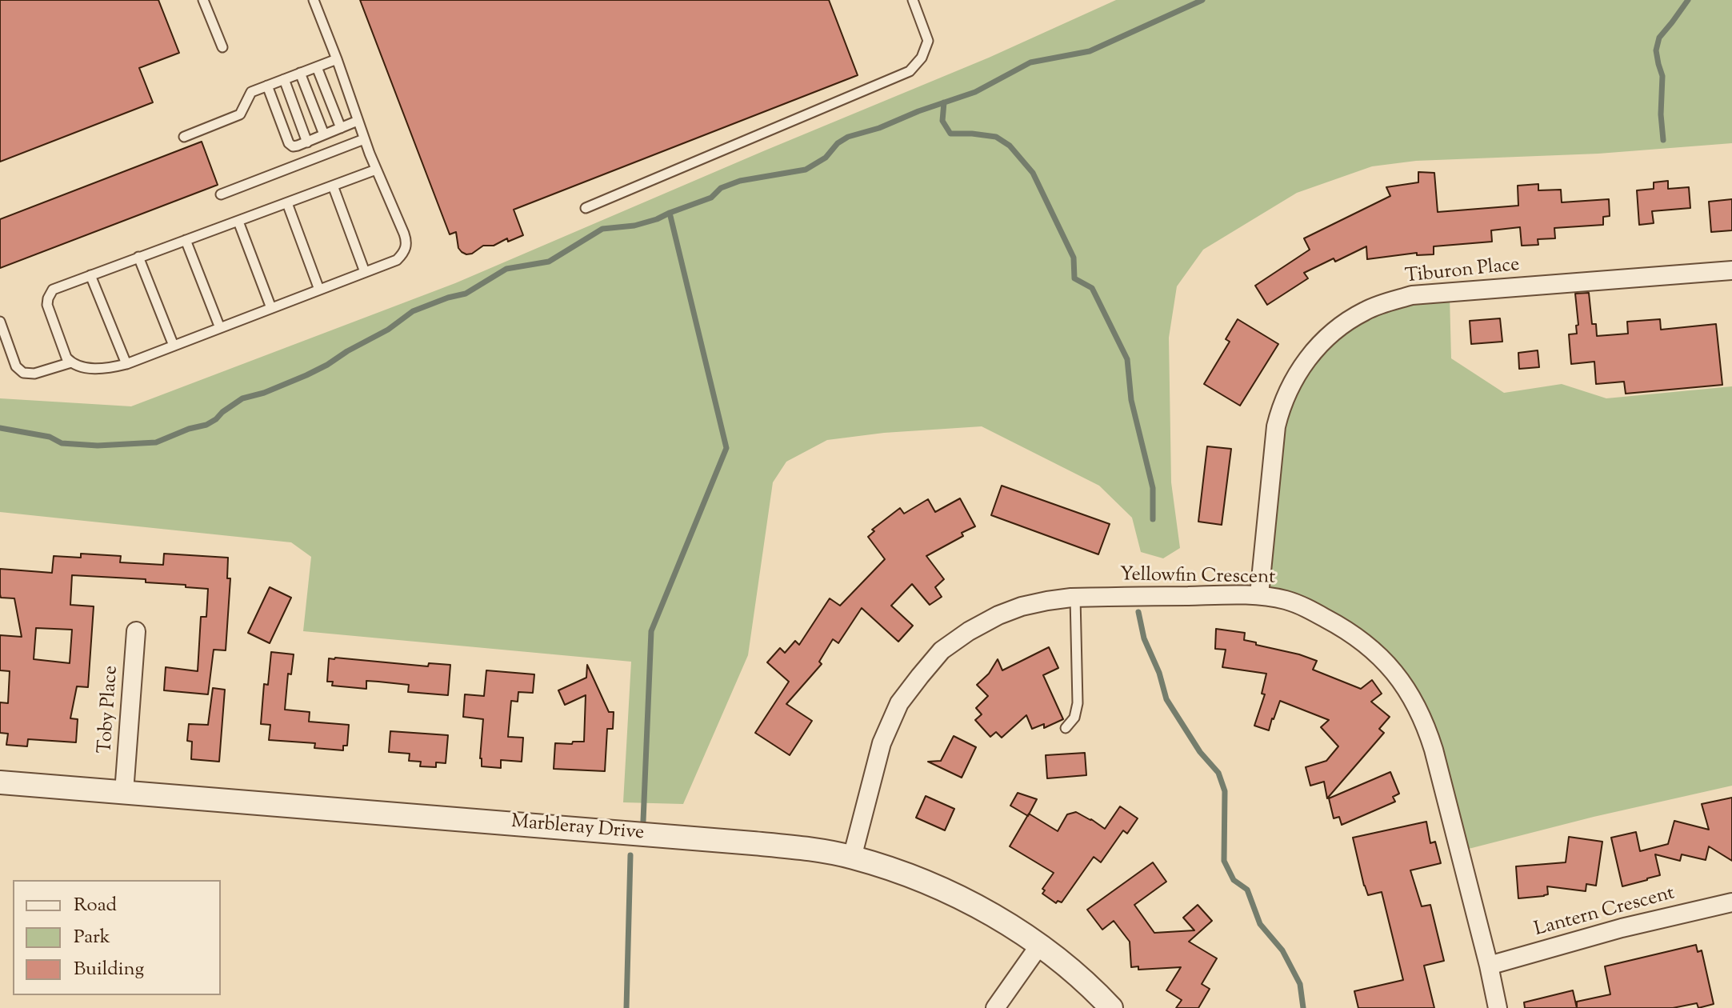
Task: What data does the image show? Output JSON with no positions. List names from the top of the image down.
{
  "streets": {
    "street": [
      "Tiburon Place",
      "Yellowfin Crescent",
      "Toby Place",
      "Marbleray Drive",
      "Lantern Crescent"
    ]
  },
  "crossings": [
    ["Tiburon Place", "Yellowfin Crescent"],
    ["Yellowfin Crescent", "Marbleray Drive"],
    ["Yellowfin Crescent", "Lantern Crescent"],
    ["Toby Place", "Marbleray Drive"]
  ],
  "legend": ["Road", "Park", "Building"]
}
